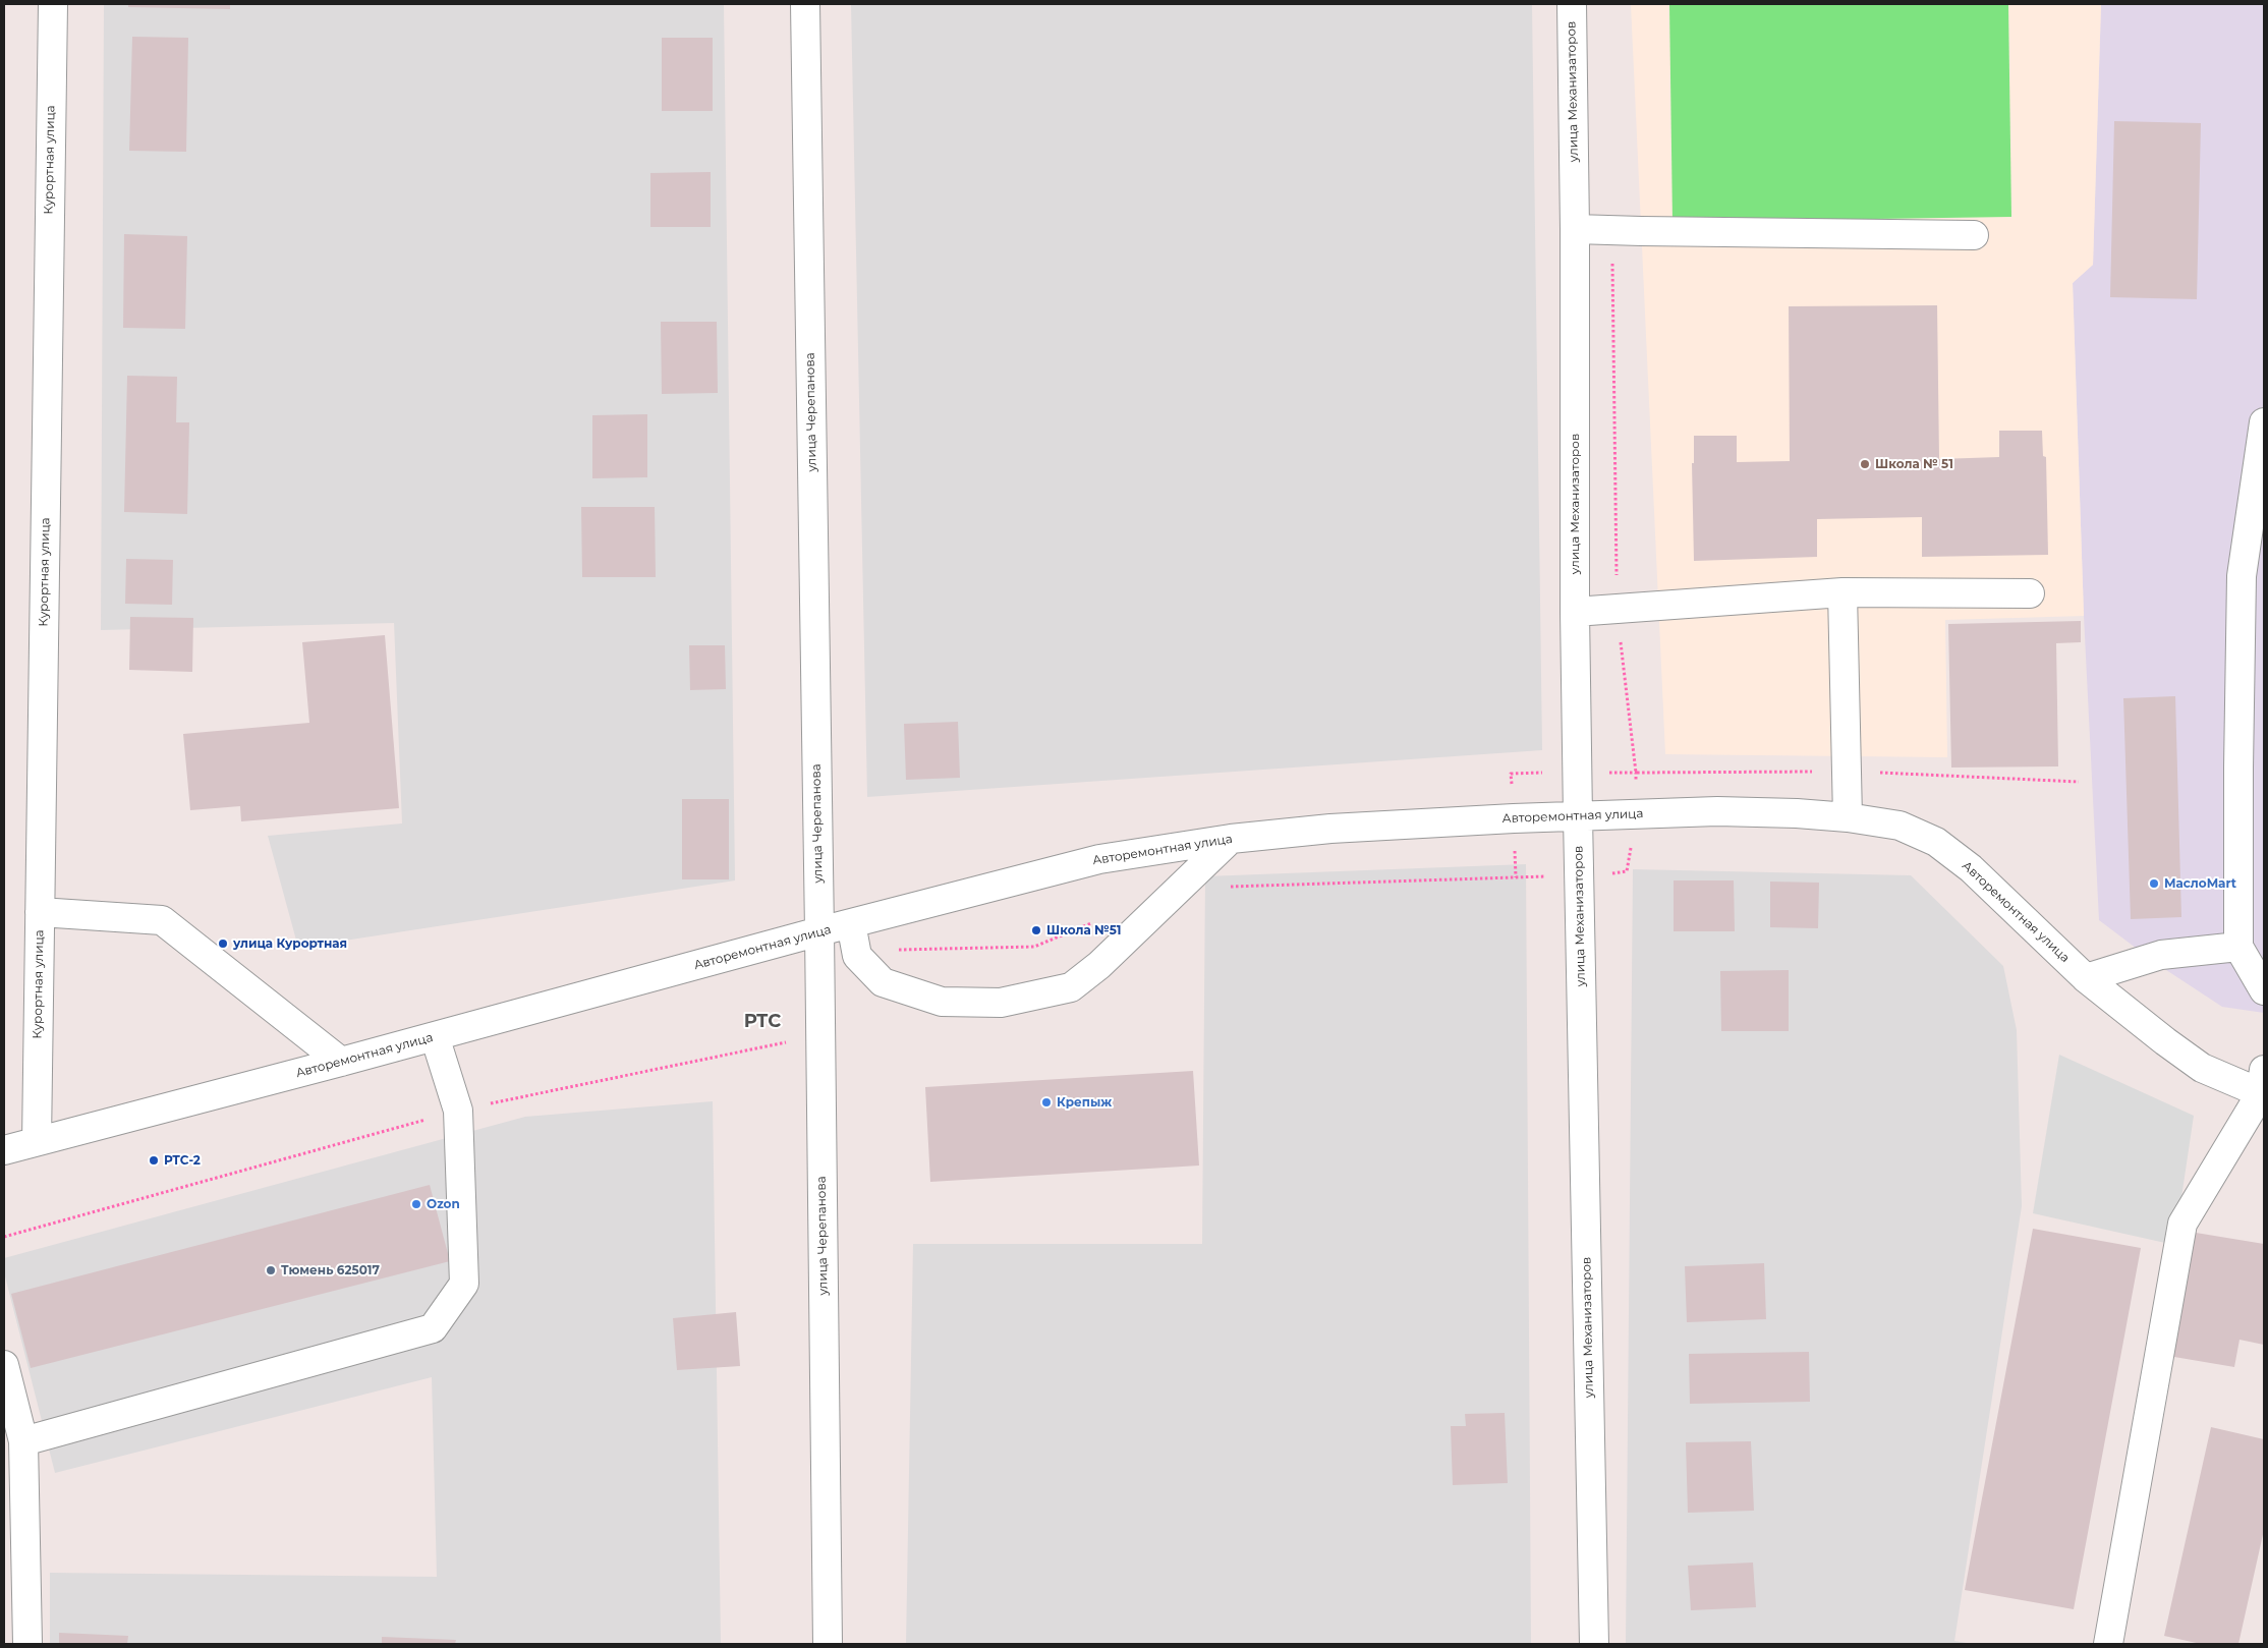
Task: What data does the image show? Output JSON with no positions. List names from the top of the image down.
{
  "streets": {
    "street": [
      "улица Механизаторов",
      "Курортная улица",
      "улица Черепанова",
      "Авторемонтная улица"
    ]
  },
  "crossings": [
    ["улица Механизаторов", "Авторемонтная улица"],
    ["Курортная улица", "Авторемонтная улица"],
    ["улица Черепанова", "Авторемонтная улица"]
  ],
  "districts": ["РТС"],
  "places": [
    "Школа № 51",
    "МаслоMart",
    "Школа №51",
    "улица Курортная",
    "Крепыж",
    "РТС-2",
    "Ozon",
    "Тюмень 625017"
  ]
}
